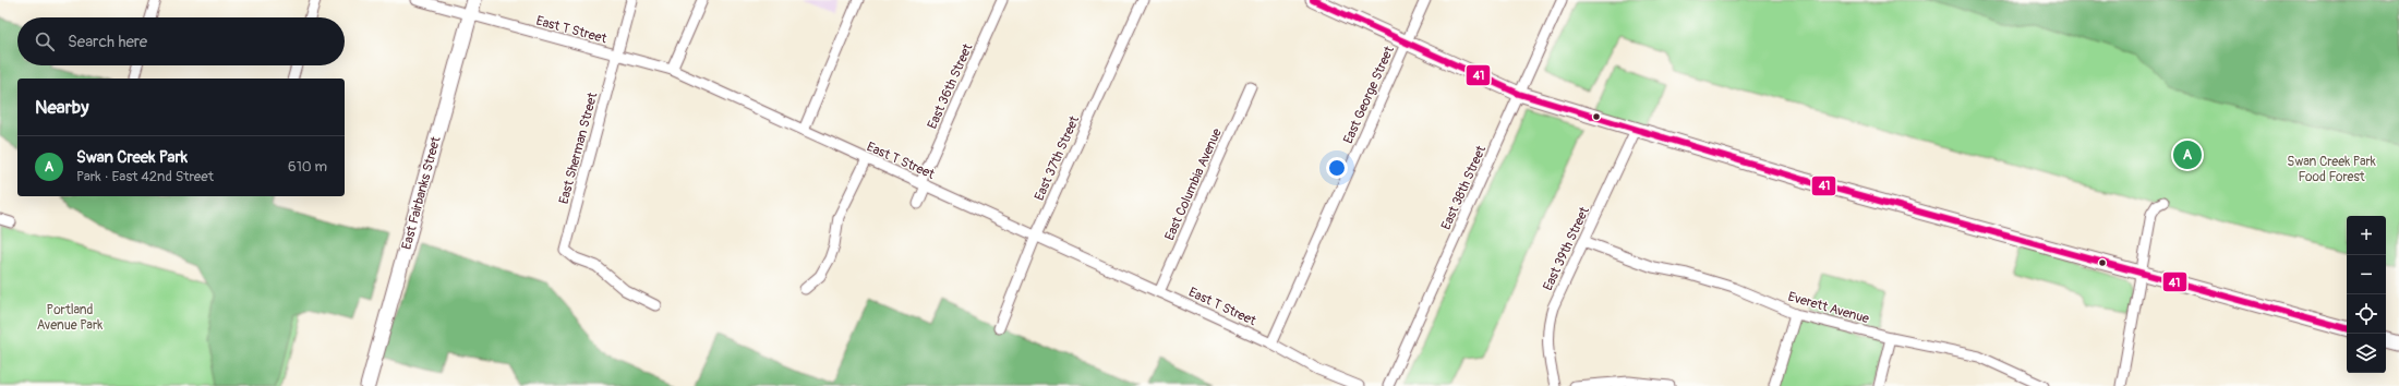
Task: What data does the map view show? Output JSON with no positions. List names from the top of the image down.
{
  "streets": {
    "street": [
      "East T Street",
      "East 36th Street",
      "East George Street",
      "East Sherman Street",
      "East 37th Street",
      "East Columbia Avenue",
      "East 38th Street",
      "East Fairbanks Street",
      "East 39th Street",
      "Everett Avenue"
    ]
  },
  "crossings": [
    ["East T Street", "East 36th Street"],
    ["East T Street", "East George Street"],
    ["East T Street", "East Sherman Street"],
    ["East T Street", "East 37th Street"],
    ["East T Street", "East Columbia Avenue"],
    ["East T Street", "East Fairbanks Street"],
    ["East 39th Street", "Everett Avenue"]
  ],
  "parks": ["Swan Creek Park Food Forest", "Portland Avenue Park"],
  "lines": ["transit line 41"],
  "page": {
    "search": "Search here",
    "heading": "Nearby",
    "list": [
      {
        "mark": "A",
        "name": "Swan Creek Park",
        "note": "Park · East 42nd Street",
        "value": "610 m"
      }
    ],
    "pins": "A",
    "map_buttons": ["+", "−"]
  }
}
